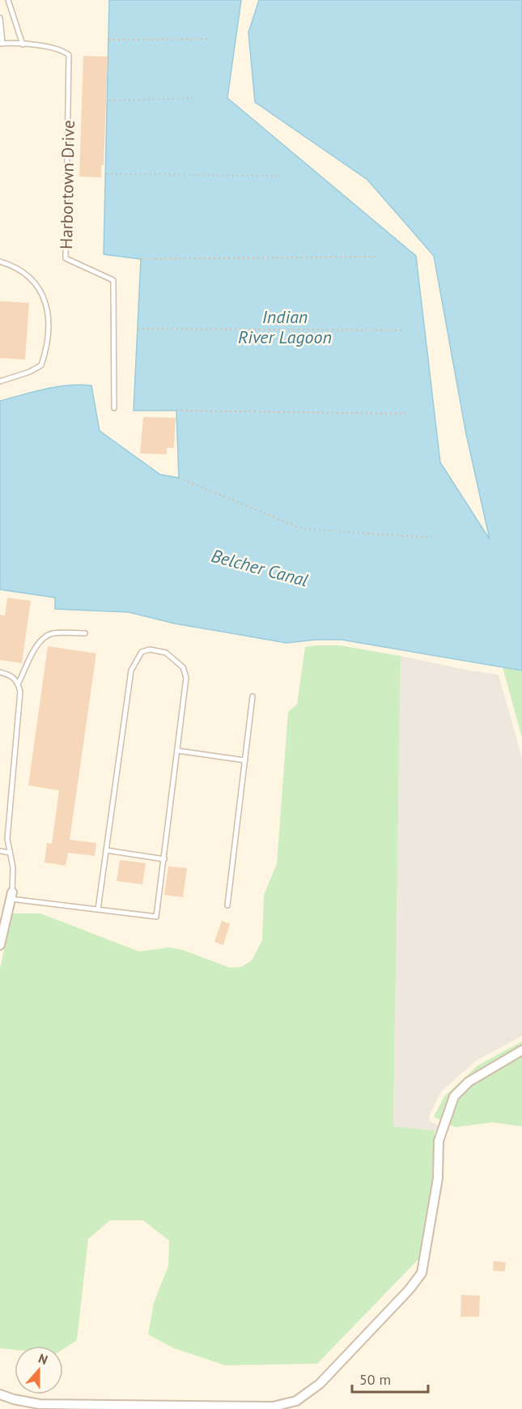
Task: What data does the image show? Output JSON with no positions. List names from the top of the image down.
{
  "streets": {
    "lane": ["Harbortown Drive"]
  },
  "water": ["Indian River Lagoon", "Belcher Canal"],
  "scale_bar": "50 m",
  "north": "top"
}
